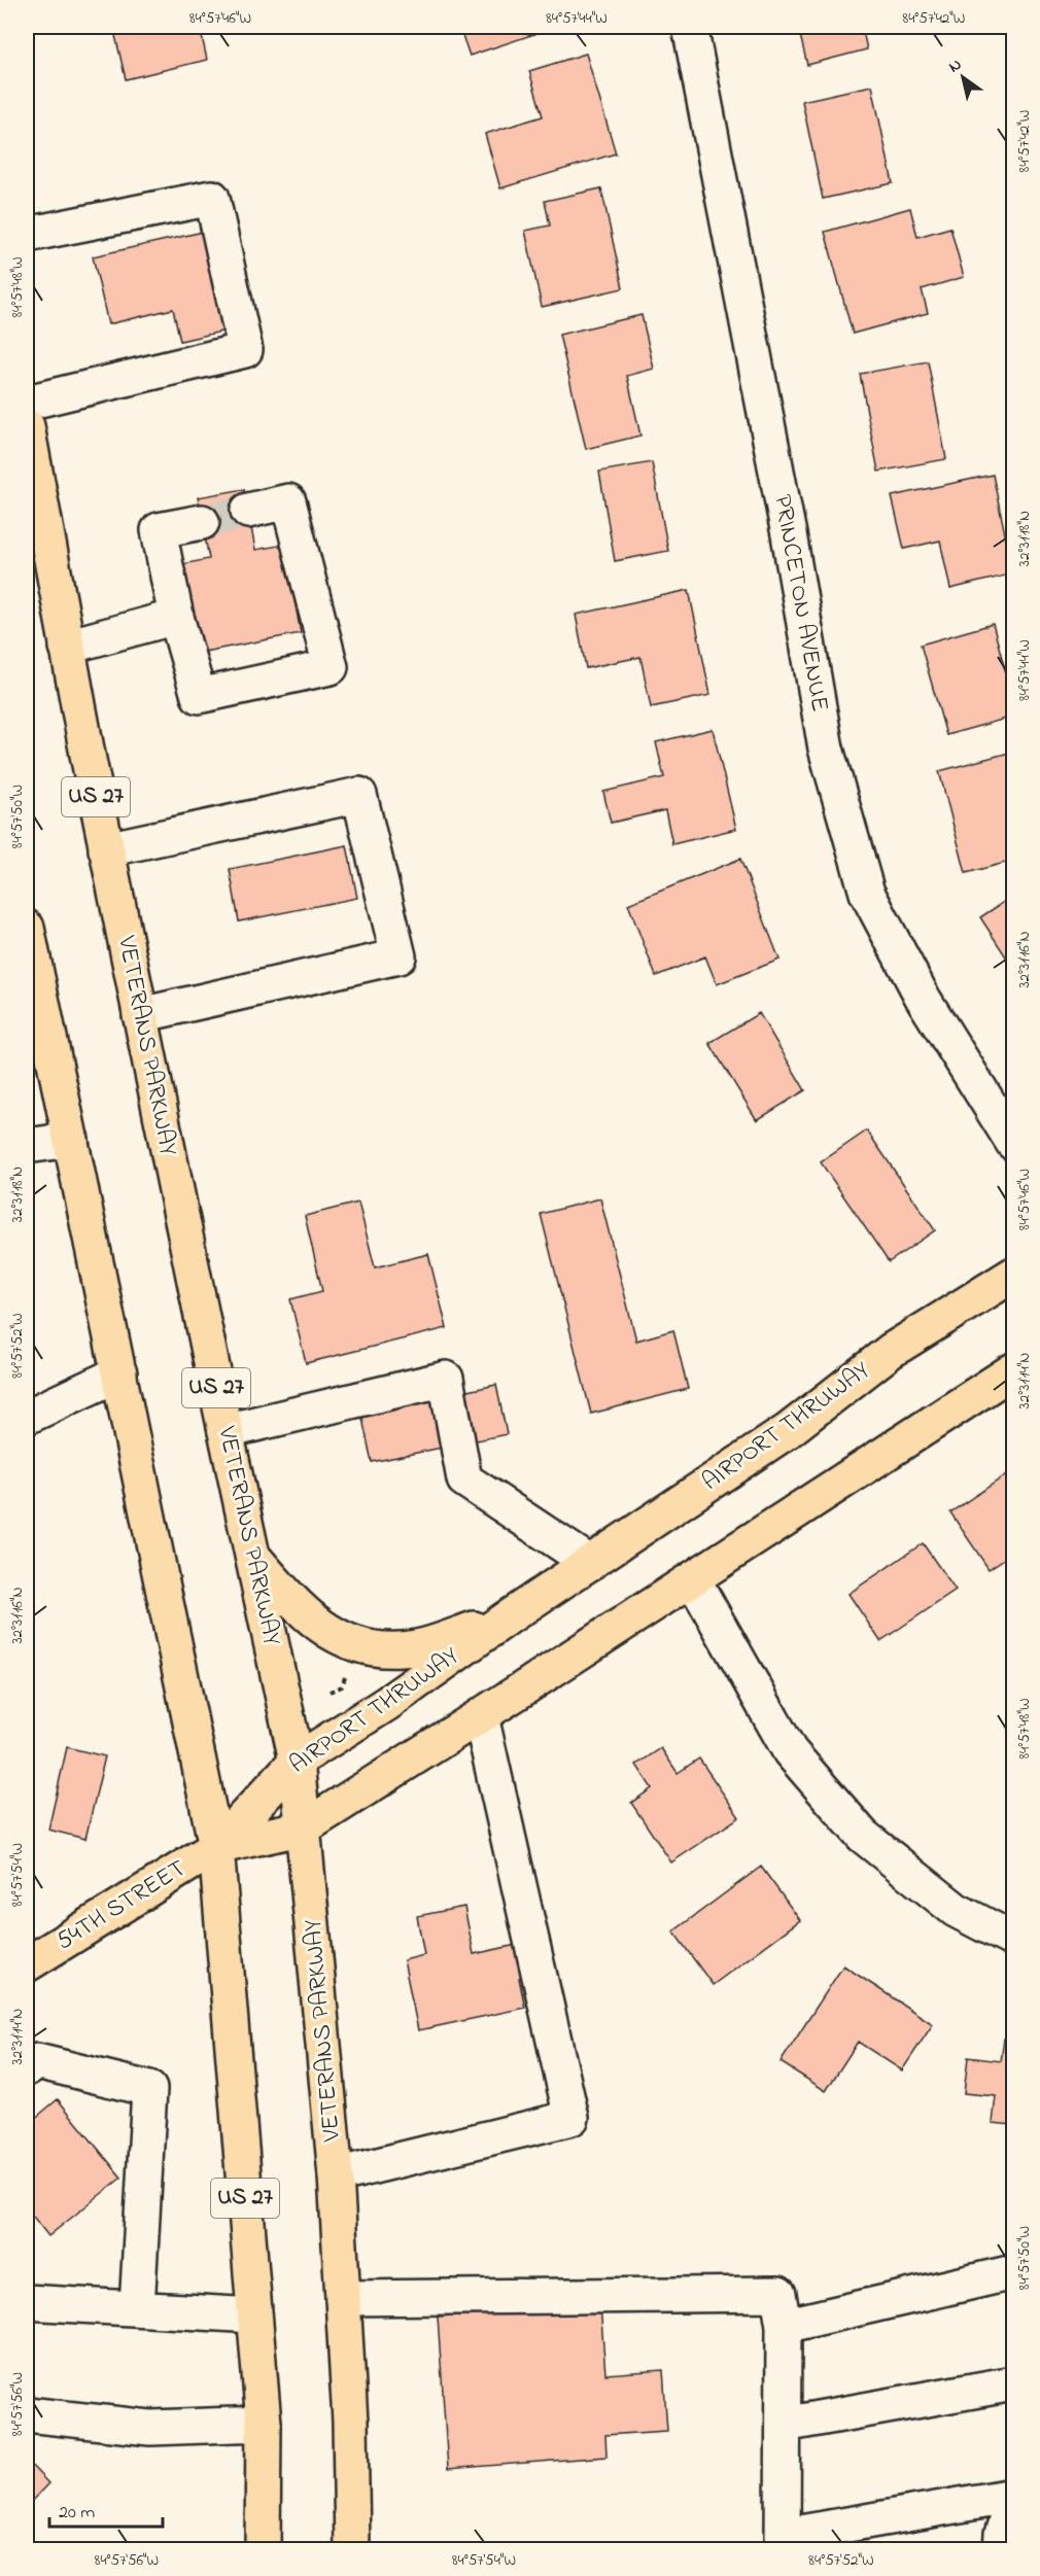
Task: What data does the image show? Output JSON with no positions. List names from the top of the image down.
{
  "streets": {
    "main road": [
      "US 27",
      "VETERANS PARKWAY",
      "AIRPORT THRUWAY",
      "54TH STREET"
    ],
    "street": ["PRINCETON AVENUE"]
  },
  "crossings": [
    ["US 27", "AIRPORT THRUWAY"],
    ["US 27", "54TH STREET"],
    ["VETERANS PARKWAY", "AIRPORT THRUWAY"],
    ["AIRPORT THRUWAY", "54TH STREET"]
  ],
  "scale_bar": "20 m",
  "north": "top left",
  "coordinates": [
    "84°57'46\"W",
    "84°57'44\"W",
    "84°57'42\"W",
    "84°57'48\"W",
    "32°31'18\"N",
    "84°57'50\"W",
    "32°31'16\"N",
    "84°57'52\"W",
    "32°31'14\"N",
    "84°57'54\"W",
    "84°57'56\"W"
  ]
}
